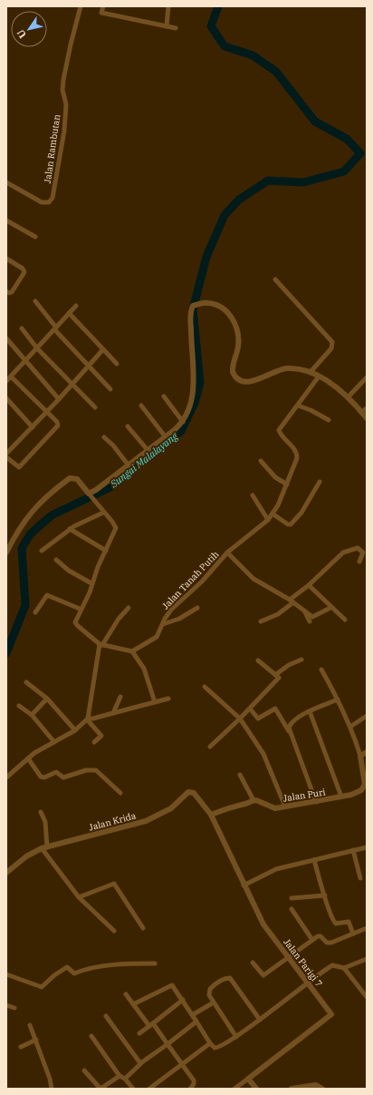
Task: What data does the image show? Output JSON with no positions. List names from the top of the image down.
{
  "streets": {
    "street": [
      "Jalan Rambutan",
      "Jalan Tanah Putih",
      "Jalan Puri",
      "Jalan Krida",
      "Jalan Parigi 7"
    ]
  },
  "crossings": [
    ["Jalan Krida", "Jalan Parigi 7"]
  ],
  "water": ["Sungai Malalayang"],
  "north": "bottom left"
}
